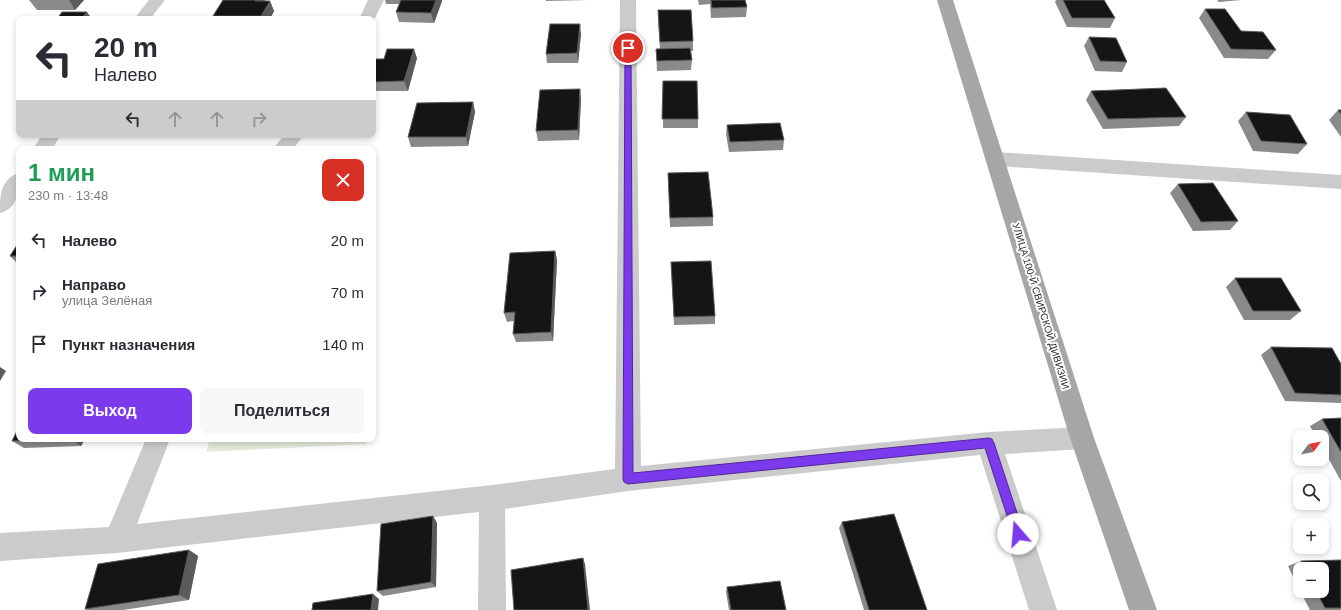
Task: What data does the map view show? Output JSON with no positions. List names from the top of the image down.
{
  "streets": {
    "main road": ["УЛИЦА 100-Й СВИРСКОЙ ДИВИЗИИ"]
  },
  "north": "top right",
  "page": {
    "turn": ["20 m", "Налево"],
    "heading": ["1 мин", "230 m · 13:48"],
    "list": [
      {
        "name": "Налево",
        "value": "20 m"
      },
      {
        "name": "Направо",
        "note": "улица Зелёная",
        "value": "70 m"
      },
      {
        "name": "Пункт назначения",
        "value": "140 m"
      }
    ],
    "buttons": ["Выход", "Поделиться"],
    "map_buttons": ["+", "−"]
  }
}
